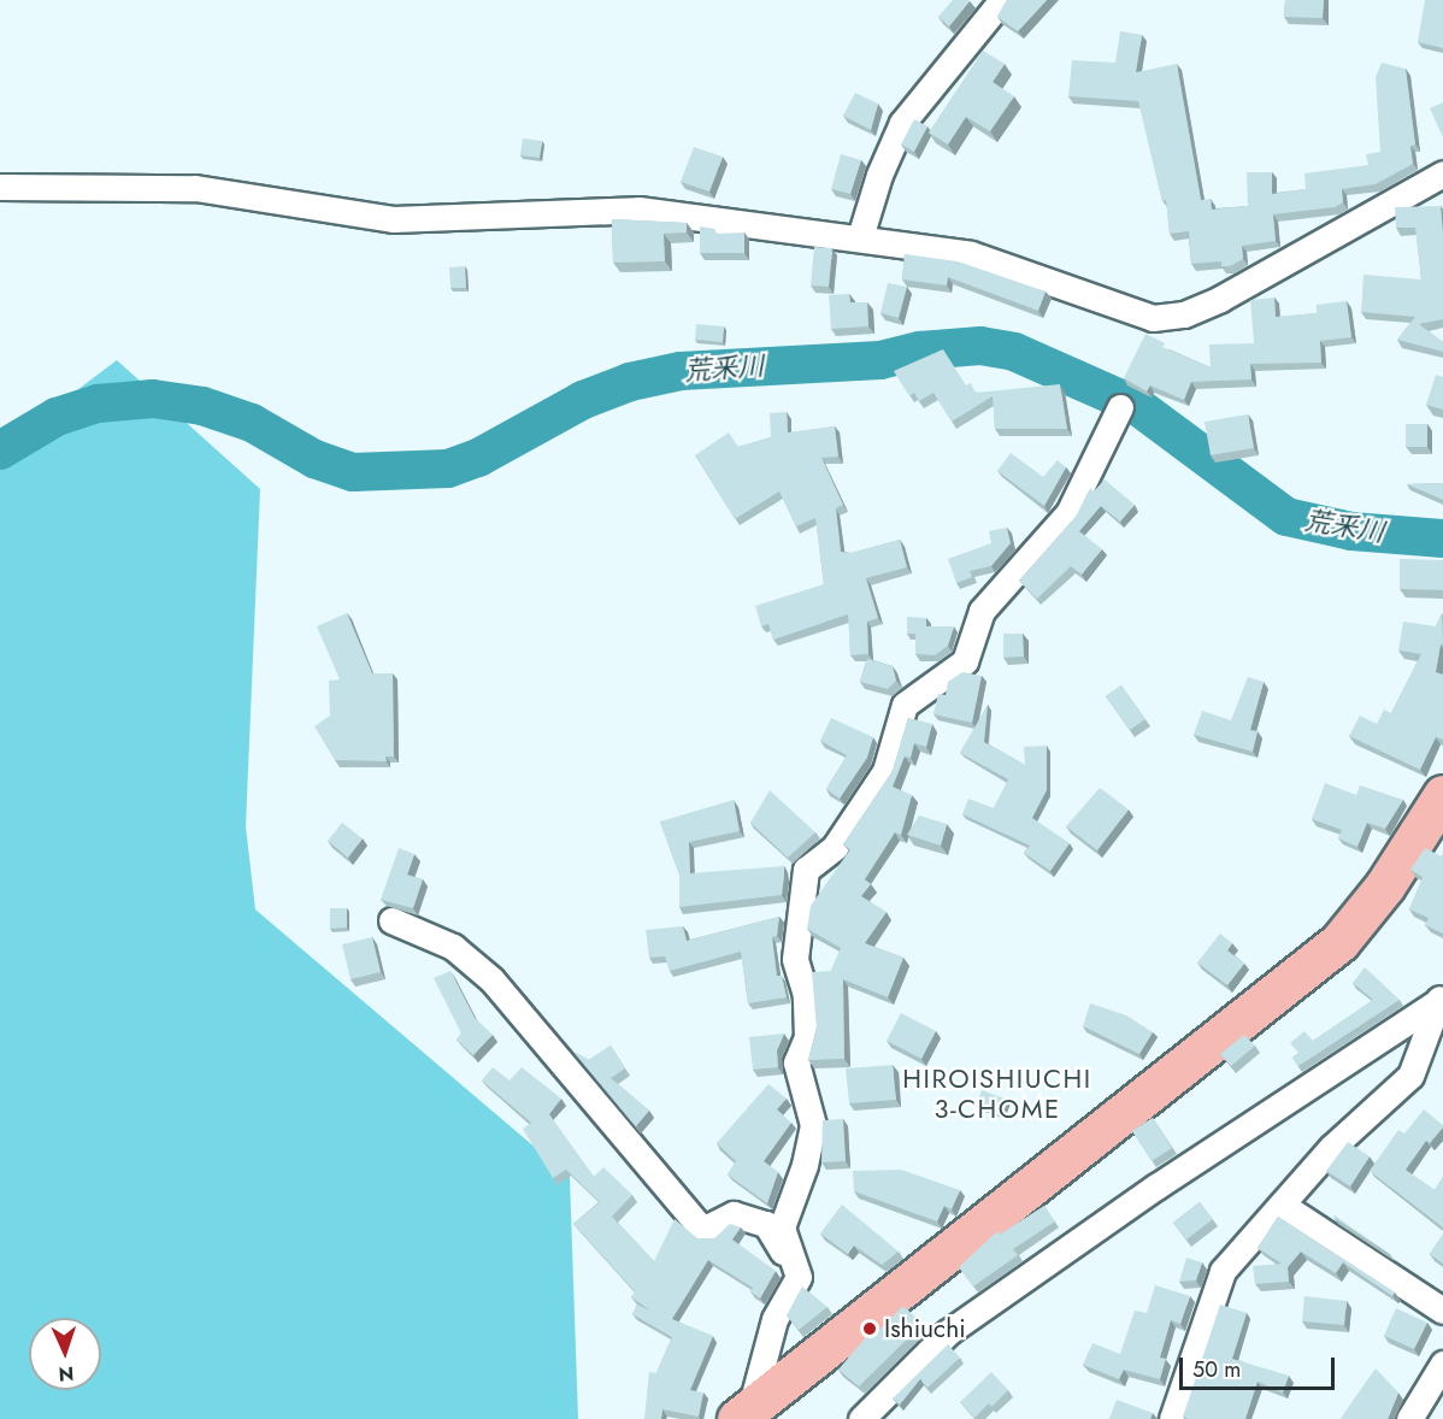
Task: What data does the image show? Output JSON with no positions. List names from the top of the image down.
{
  "districts": ["HIROISHIUCHI 3-CHOME"],
  "water": ["荒釆川"],
  "places": ["Ishiuchi"],
  "scale_bar": "50 m",
  "north": "bottom"
}
